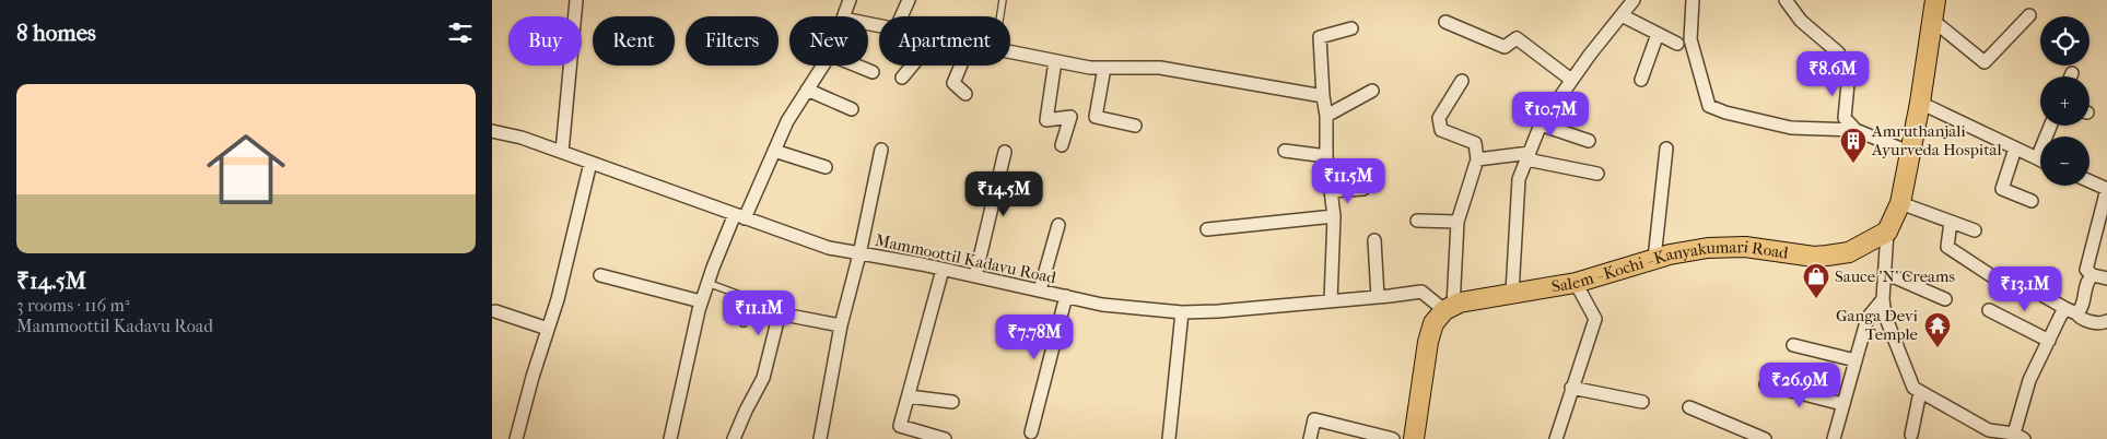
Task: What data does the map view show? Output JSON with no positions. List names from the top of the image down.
{
  "streets": {
    "main road": ["Salem - Kochi - Kanyakumari Road"],
    "street": ["Mammoottil Kadavu Road"]
  },
  "crossings": [
    ["Mammoottil Kadavu Road", "Salem - Kochi - Kanyakumari Road"]
  ],
  "places": {
    "building": ["Amruthanjali Ayurveda Hospital"],
    "shop": ["Sauce 'N' Creams"],
    "temple": ["Ganga Devi Temple"]
  },
  "page": {
    "heading": "8 homes",
    "map_buttons": ["+", "−"],
    "chip": [
      "Buy",
      "Rent",
      "Filters",
      "New",
      "Apartment"
    ],
    "price": [
      "₹8.6M",
      "₹10.7M",
      "₹11.5M",
      "₹14.5M",
      "₹13.1M",
      "₹11.1M",
      "₹7.78M",
      "₹26.9M"
    ],
    "list": [
      {
        "name": "₹14.5M",
        "note": "3 rooms · 116 m² · Mammoottil Kadavu Road"
      }
    ]
  }
}
